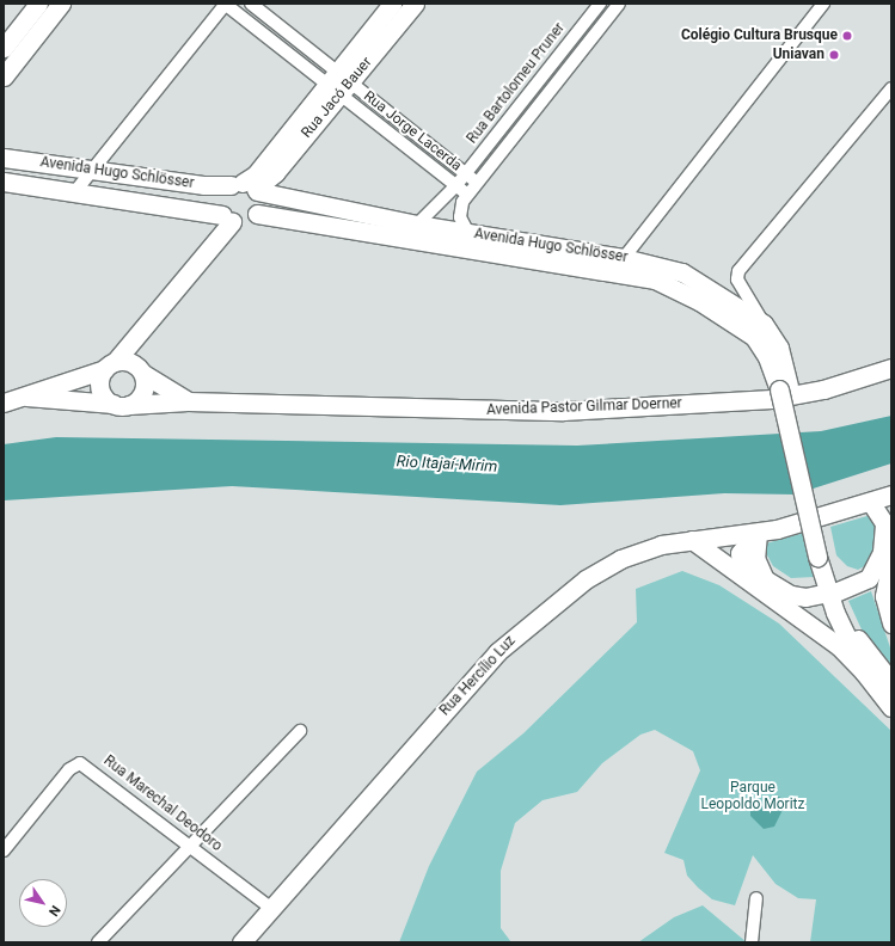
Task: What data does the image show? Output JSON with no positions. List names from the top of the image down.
{
  "streets": {
    "main road": [
      "Rua Jacó Bauer",
      "Avenida Hugo Schlösser",
      "Avenida Pastor Gilmar Doerner",
      "Rua Hercílio Luz"
    ],
    "street": ["Rua Bartolomeu Pruner", "Rua Jorge Lacerda", "Rua Marechal Deodoro"]
  },
  "crossings": [
    ["Rua Bartolomeu Pruner", "Rua Jorge Lacerda"],
    ["Rua Bartolomeu Pruner", "Avenida Hugo Schlösser"],
    ["Rua Jacó Bauer", "Rua Jorge Lacerda"],
    ["Rua Jacó Bauer", "Avenida Hugo Schlösser"],
    ["Rua Hercílio Luz", "Rua Marechal Deodoro"]
  ],
  "water": ["Rio Itajaí-Mirim"],
  "parks": ["Parque Leopoldo Moritz"],
  "places": ["Colégio Cultura Brusque", "Uniavan"],
  "north": "bottom right"
}
